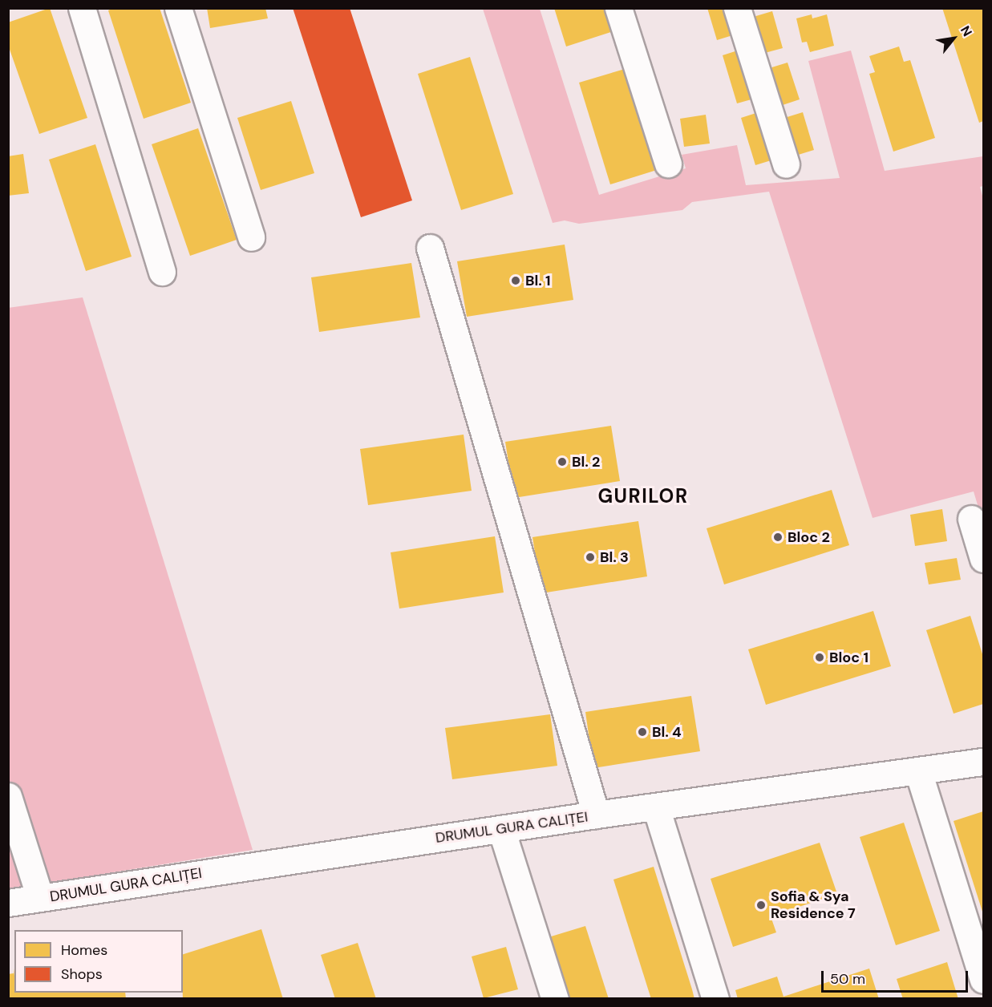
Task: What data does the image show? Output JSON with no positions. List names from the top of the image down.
{
  "streets": {
    "street": ["DRUMUL GURA CALIȚEI"]
  },
  "districts": ["GURILOR"],
  "places": [
    "Bl. 1",
    "Bl. 2",
    "Bloc 2",
    "Bl. 3",
    "Bloc 1",
    "Bl. 4",
    "Sofia & Sya Residence 7"
  ],
  "legend": ["Homes", "Shops"],
  "scale_bar": "50 m",
  "north": "top right"
}
